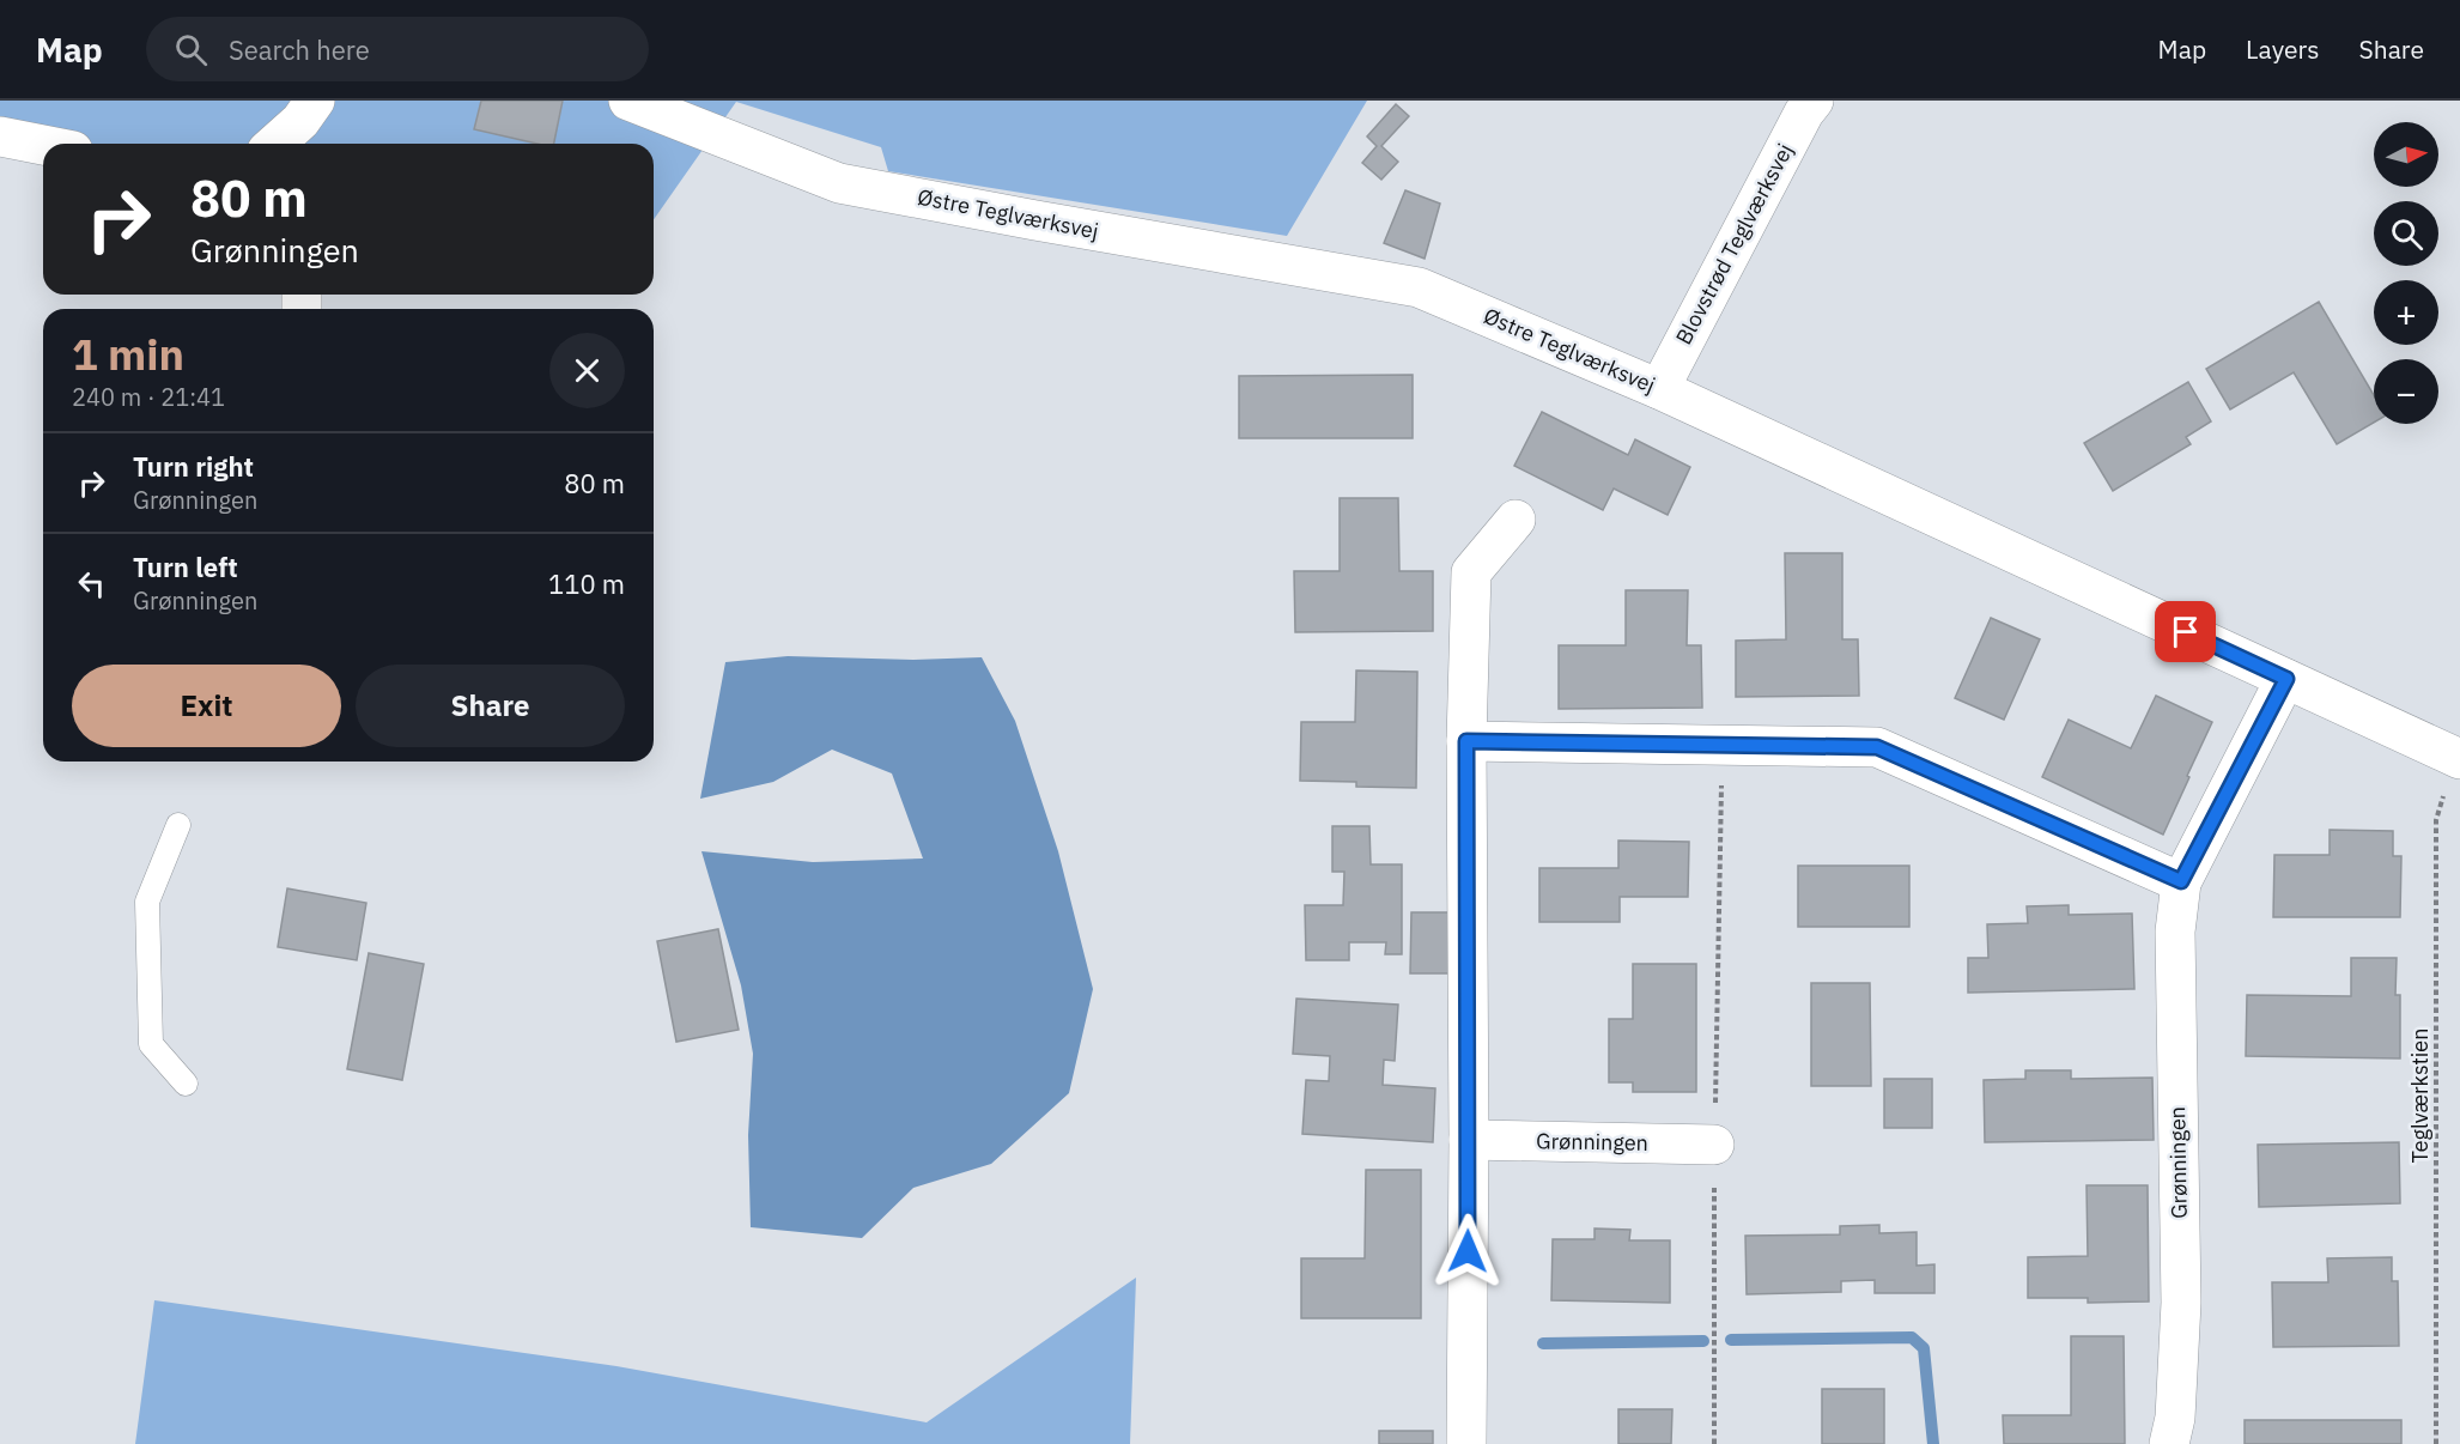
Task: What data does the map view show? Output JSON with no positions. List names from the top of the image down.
{
  "streets": {
    "street": ["Østre Teglværksvej", "Blovstrød Teglværksvej", "Grønningen"],
    "path": ["Teglværkstien"]
  },
  "crossings": [
    ["Østre Teglværksvej", "Blovstrød Teglværksvej"],
    ["Østre Teglværksvej", "Teglværkstien"],
    ["Østre Teglværksvej", "Grønningen"]
  ],
  "north": "right",
  "page": {
    "header": "Map",
    "search": "Search here",
    "nav": ["Map", "Layers", "Share"],
    "map_buttons": ["+", "−"],
    "turn": ["80 m", "Grønningen"],
    "heading": ["1 min", "240 m · 21:41"],
    "list": [
      {
        "name": "Turn right",
        "note": "Grønningen",
        "value": "80 m"
      },
      {
        "name": "Turn left",
        "note": "Grønningen",
        "value": "110 m"
      }
    ],
    "buttons": ["Exit", "Share"]
  }
}
